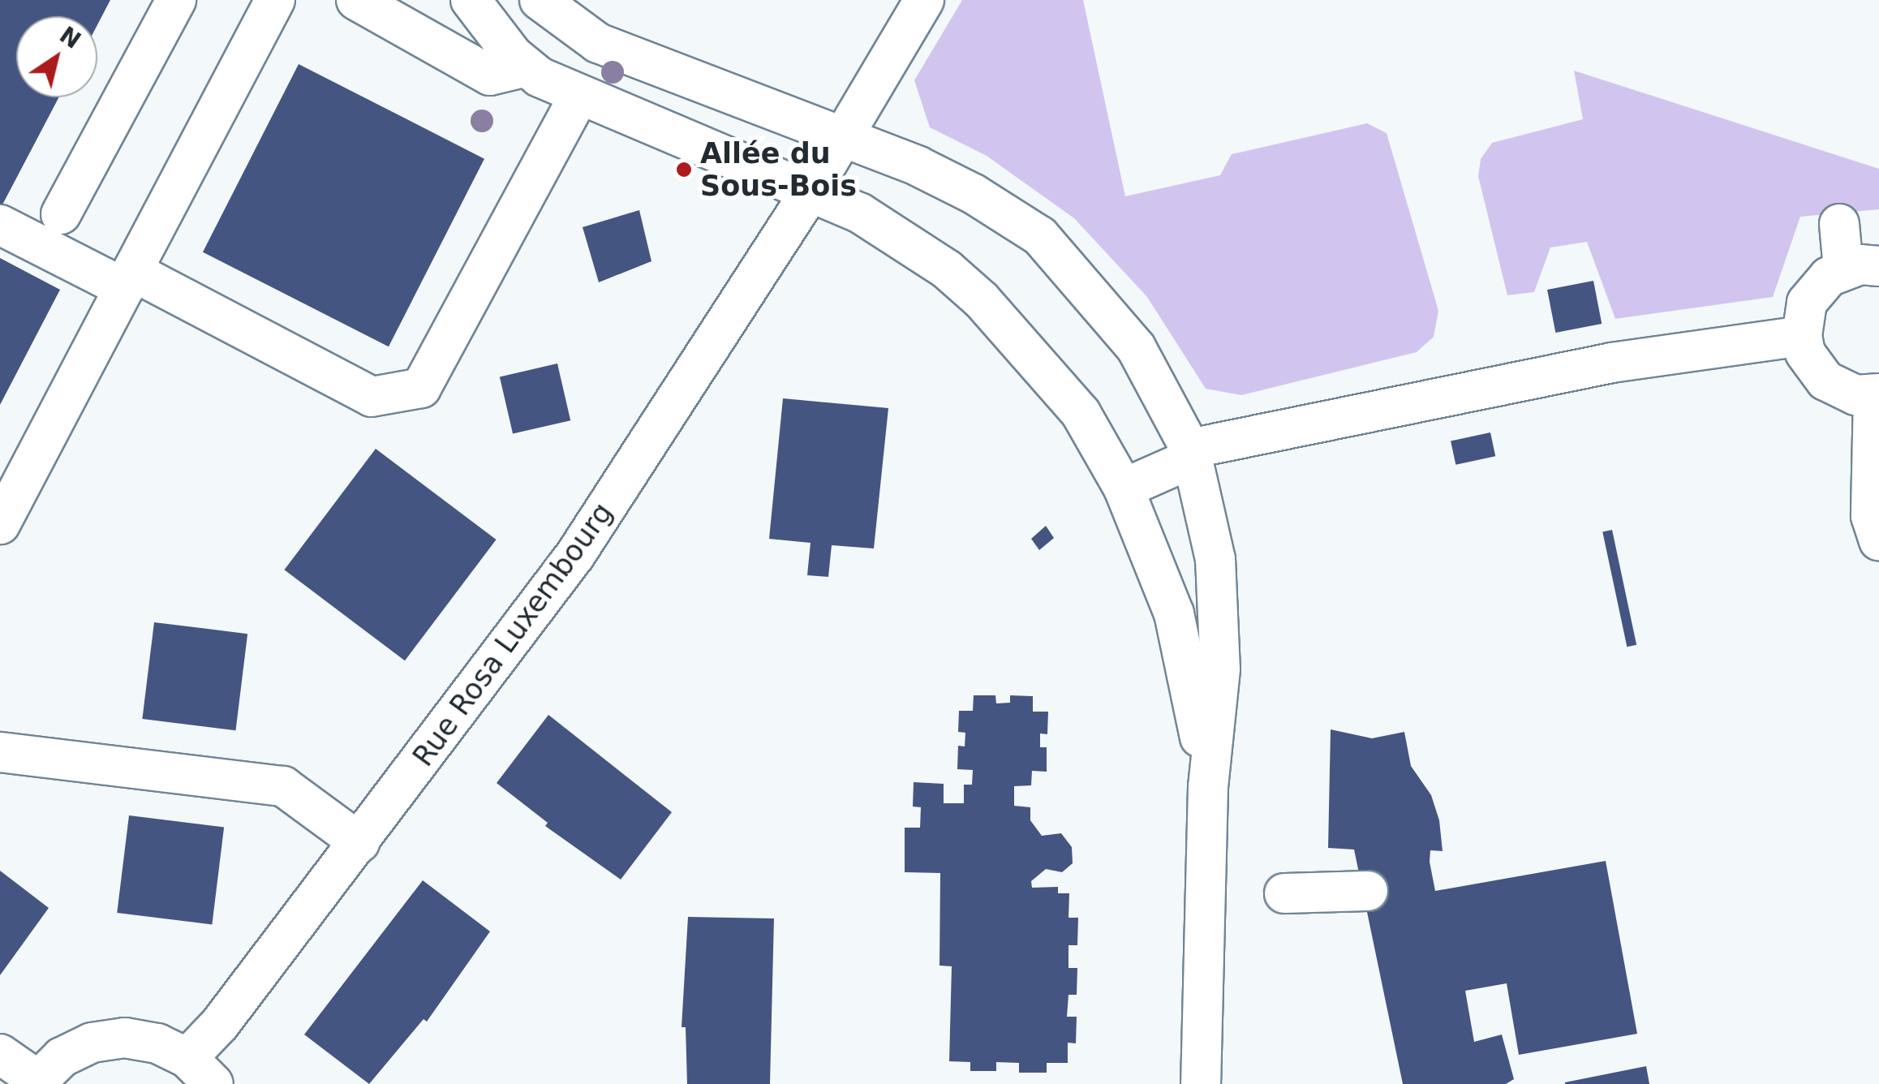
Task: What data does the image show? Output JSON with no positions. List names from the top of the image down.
{
  "streets": {
    "street": ["Rue Rosa Luxembourg"]
  },
  "places": ["Allée du Sous-Bois"],
  "north": "top right"
}
